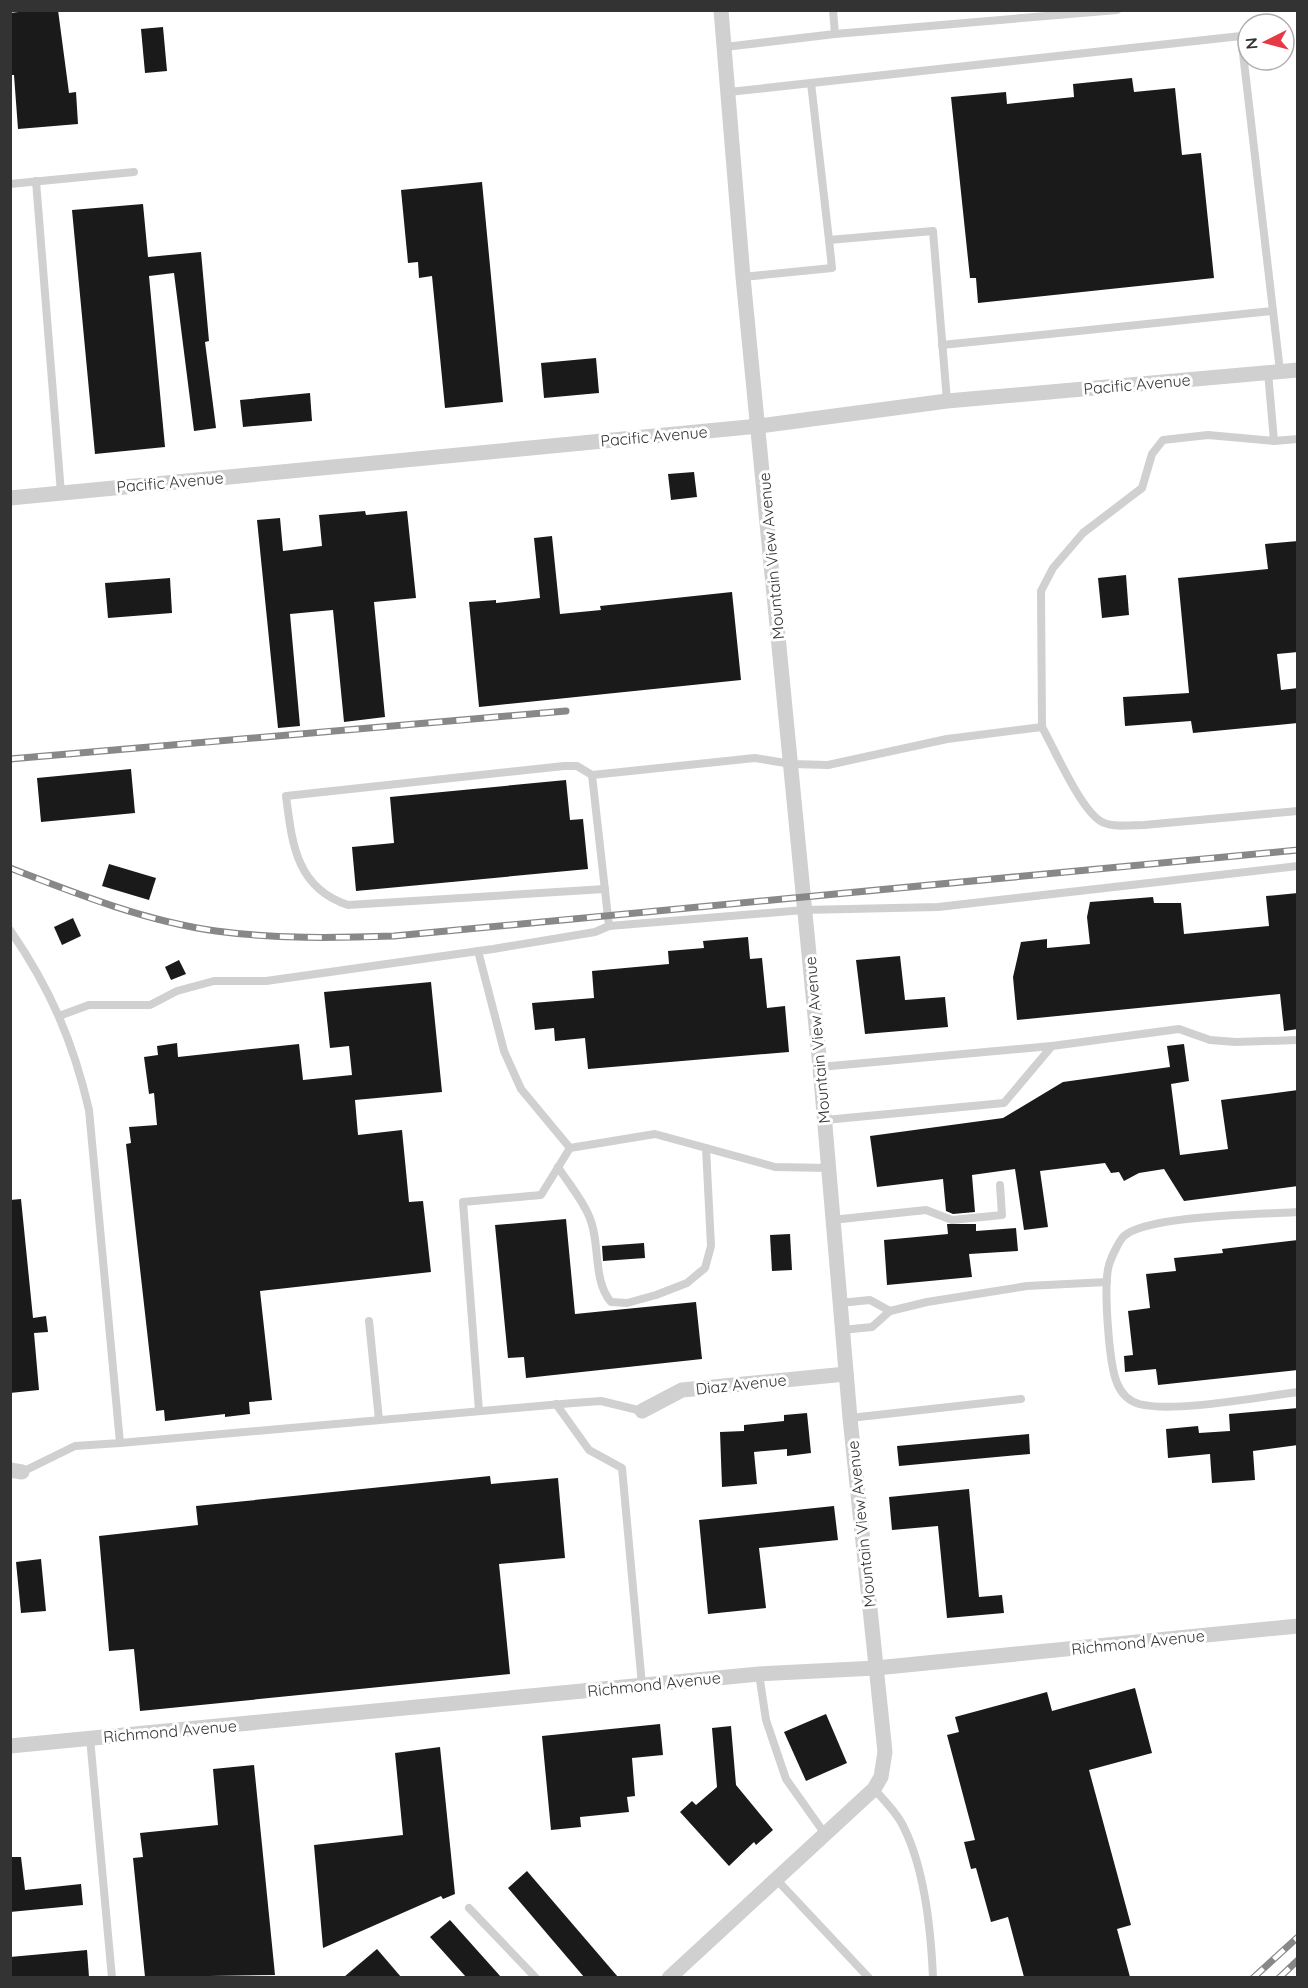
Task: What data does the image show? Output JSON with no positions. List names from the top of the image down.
{
  "streets": {
    "street": [
      "Pacific Avenue",
      "Mountain View Avenue",
      "Diaz Avenue",
      "Richmond Avenue"
    ]
  },
  "crossings": [
    ["Pacific Avenue", "Mountain View Avenue"],
    ["Mountain View Avenue", "Diaz Avenue"],
    ["Mountain View Avenue", "Richmond Avenue"]
  ],
  "north": "left"
}
